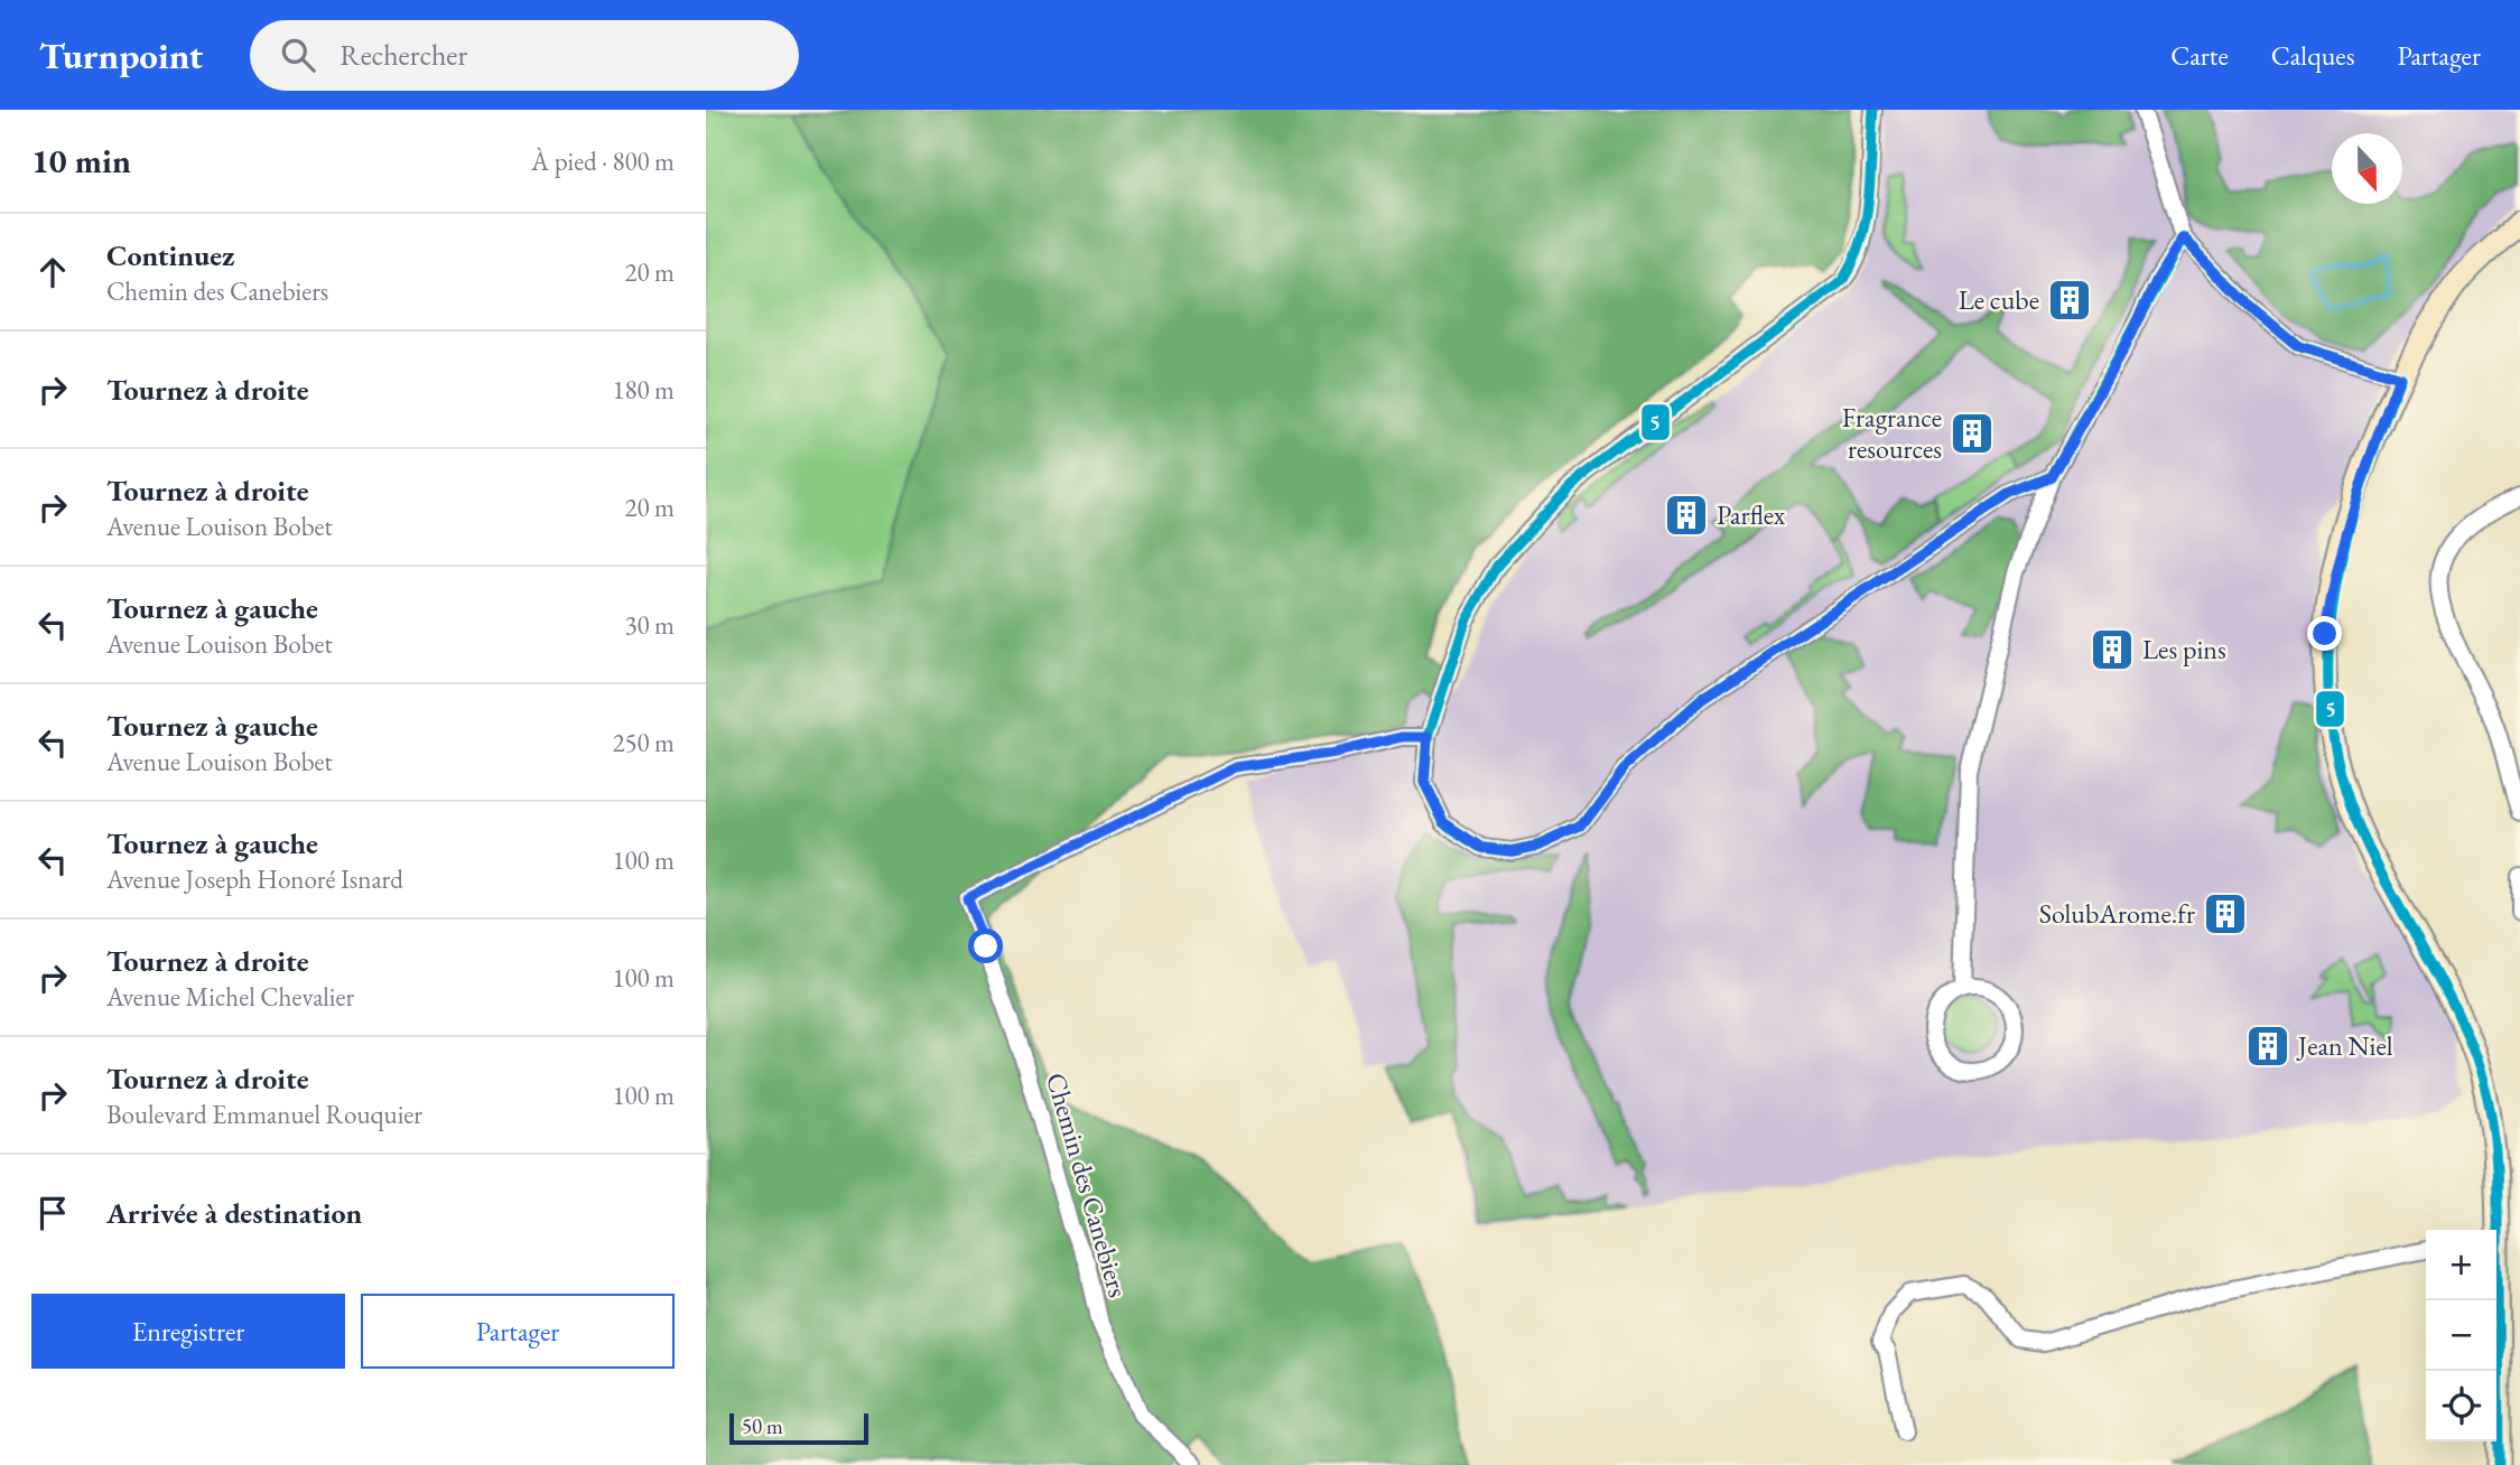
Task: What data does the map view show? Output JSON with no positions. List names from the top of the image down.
{
  "streets": {
    "street": ["Chemin des Canebiers"]
  },
  "places": {
    "building": [
      "Le cube",
      "Fragrance resources",
      "Parflex",
      "Les pins",
      "SolubArome.fr",
      "Jean Niel"
    ]
  },
  "lines": ["transit line 5"],
  "scale_bar": "50 m",
  "north": "bottom",
  "page": {
    "header": "Turnpoint",
    "search": "Rechercher",
    "nav": ["Carte", "Calques", "Partager"],
    "heading": ["10 min", "À pied · 800 m"],
    "list": [
      ["Continuez", "Chemin des Canebiers", "20 m"],
      ["Tournez à droite", "180 m"],
      ["Tournez à droite", "Avenue Louison Bobet", "20 m"],
      ["Tournez à gauche", "Avenue Louison Bobet", "30 m"],
      ["Tournez à gauche", "Avenue Louison Bobet", "250 m"],
      ["Tournez à gauche", "Avenue Joseph Honoré Isnard", "100 m"],
      ["Tournez à droite", "Avenue Michel Chevalier", "100 m"],
      ["Tournez à droite", "Boulevard Emmanuel Rouquier", "100 m"],
      "Arrivée à destination"
    ],
    "map_buttons": ["+", "−"],
    "buttons": ["Enregistrer", "Partager"],
    "scale": "50 m"
  }
}
